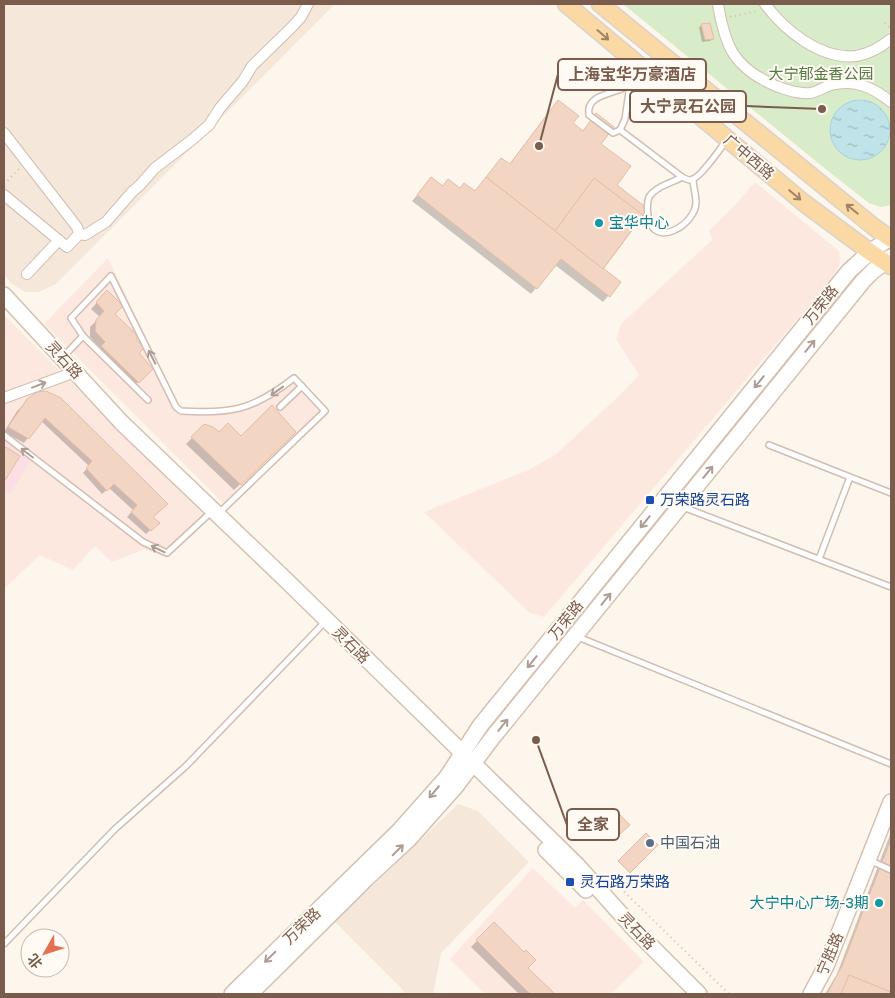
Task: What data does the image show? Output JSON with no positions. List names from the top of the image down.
{
  "streets": {
    "main road": [
      "广中西路",
      "万荣路",
      "灵石路",
      "宁胜路"
    ]
  },
  "crossings": [
    ["广中西路", "万荣路"],
    ["万荣路", "灵石路"]
  ],
  "parks": ["大宁郁金香公园"],
  "places": {
    "other": [
      "大宁灵石公园",
      "上海宝华万豪酒店",
      "宝华中心",
      "全家",
      "中国石油",
      "大宁中心广场-3期"
    ],
    "transit": ["万荣路灵石路", "灵石路万荣路"]
  },
  "north": "bottom left"
}
